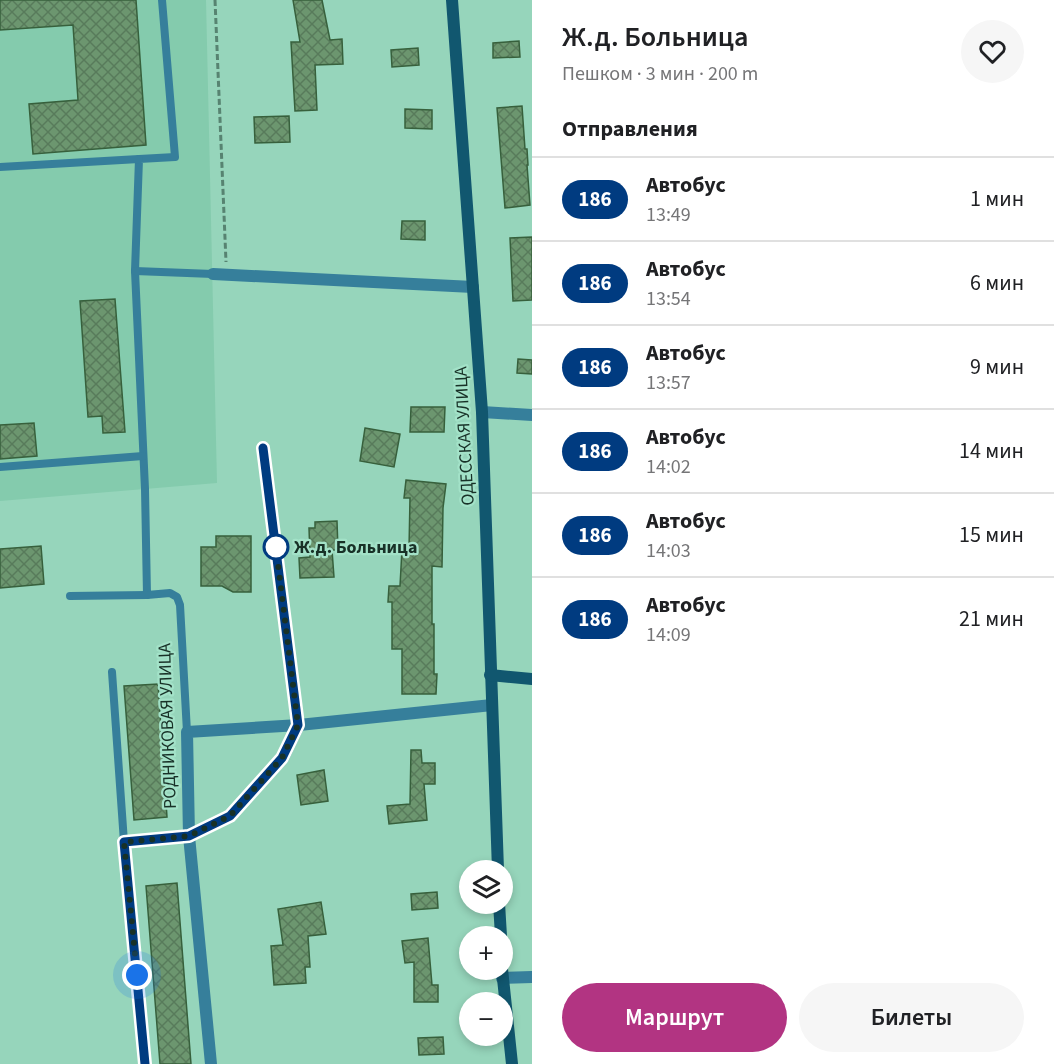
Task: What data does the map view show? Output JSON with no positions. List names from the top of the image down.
{
  "streets": {
    "main road": ["ОДЕССКАЯ УЛИЦА"],
    "street": ["РОДНИКОВАЯ УЛИЦА"]
  },
  "places": ["Ж.д. Больница"],
  "lines": ["bus line 186"],
  "page": {
    "heading": [
      ["Ж.д. Больница", "Пешком · 3 мин · 200 m"],
      "Отправления"
    ],
    "list": [
      {
        "mark": "186",
        "name": "Автобус",
        "note": "13:49",
        "value": "1 мин"
      },
      {
        "mark": "186",
        "name": "Автобус",
        "note": "13:54",
        "value": "6 мин"
      },
      {
        "mark": "186",
        "name": "Автобус",
        "note": "13:57",
        "value": "9 мин"
      },
      {
        "mark": "186",
        "name": "Автобус",
        "note": "14:02",
        "value": "14 мин"
      },
      {
        "mark": "186",
        "name": "Автобус",
        "note": "14:03",
        "value": "15 мин"
      },
      {
        "mark": "186",
        "name": "Автобус",
        "note": "14:09",
        "value": "21 мин"
      }
    ],
    "map_buttons": ["+", "−"],
    "buttons": ["Маршрут", "Билеты"]
  }
}
